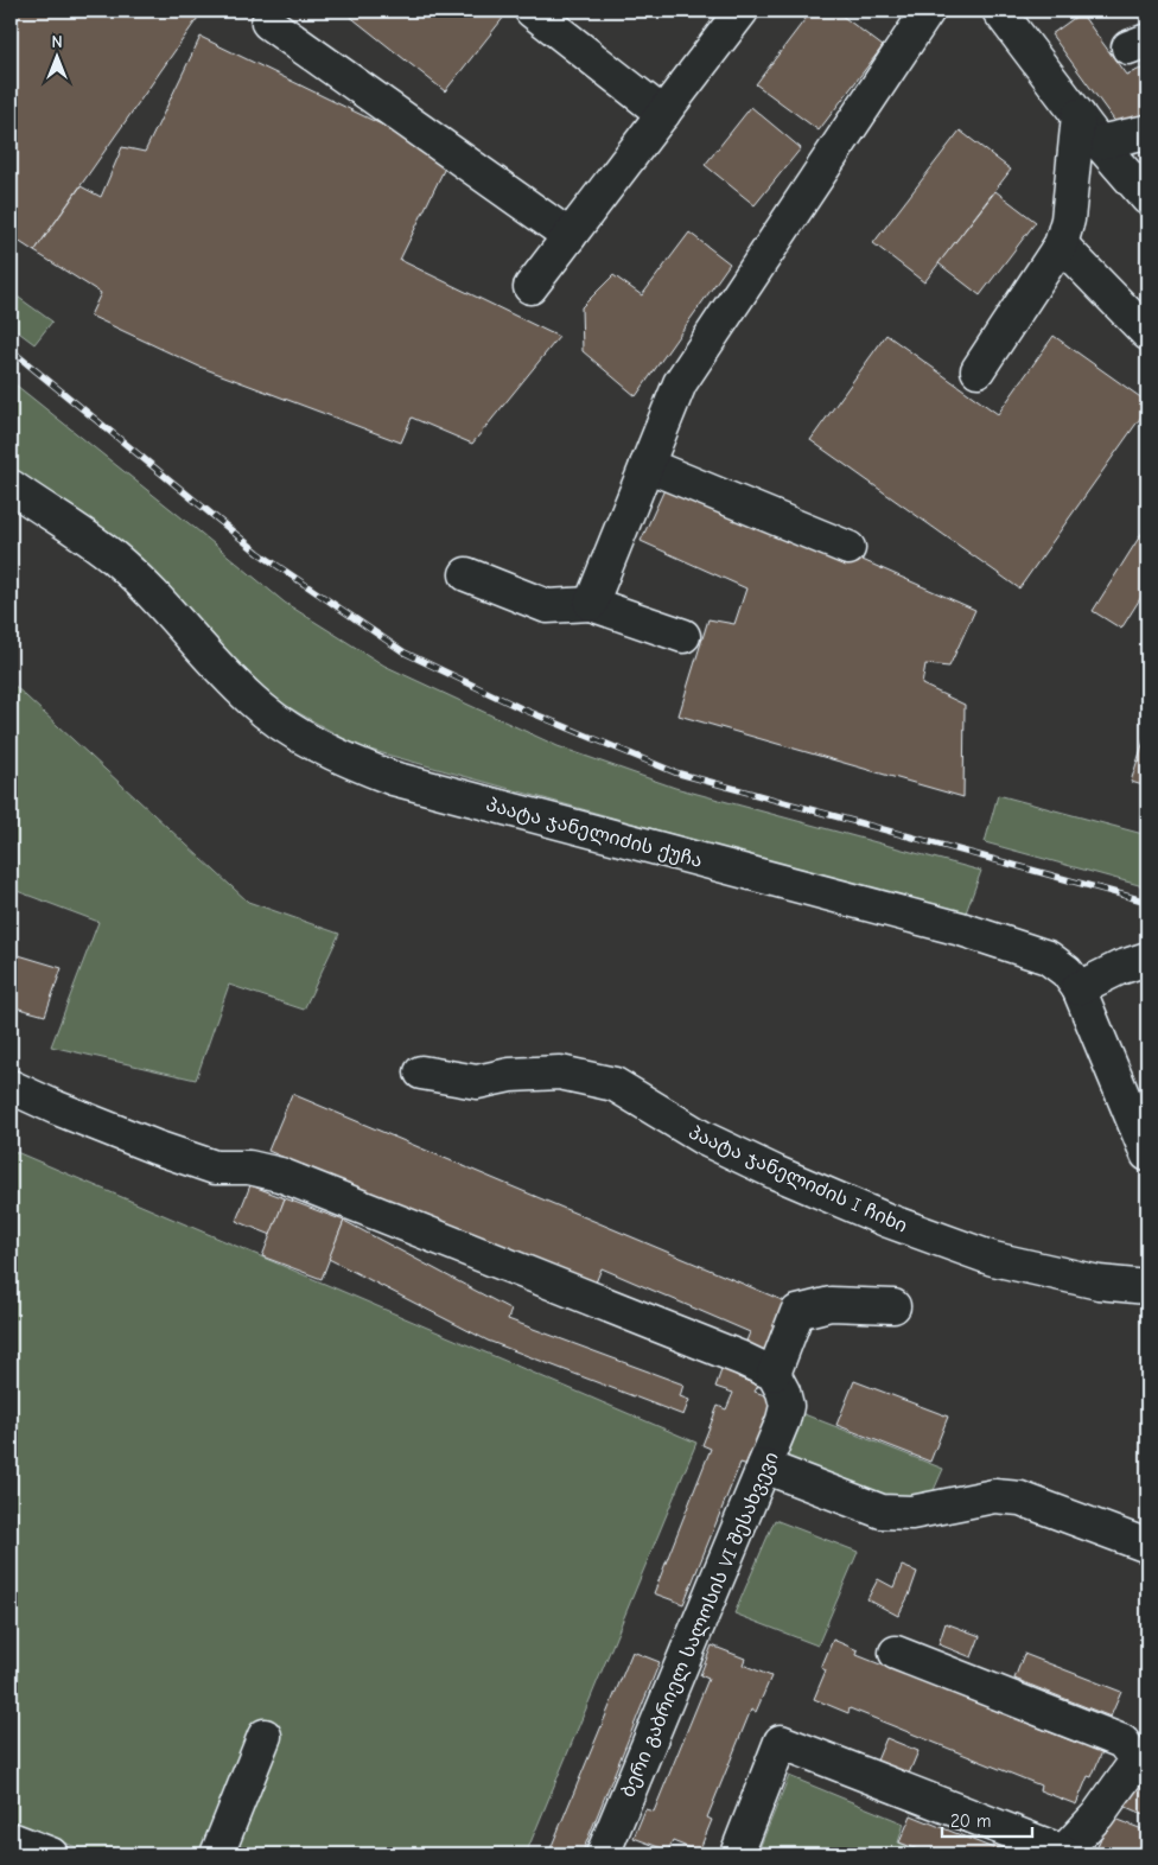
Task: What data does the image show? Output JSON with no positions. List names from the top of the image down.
{
  "streets": {
    "street": ["პაატა ჯანელიძის ქუჩა", "პაატა ჯანელიძის I ჩიხი", "ბერი გაბრიელ სალოსის VI შესახვევი"]
  },
  "scale_bar": "20 m",
  "north": "top"
}
